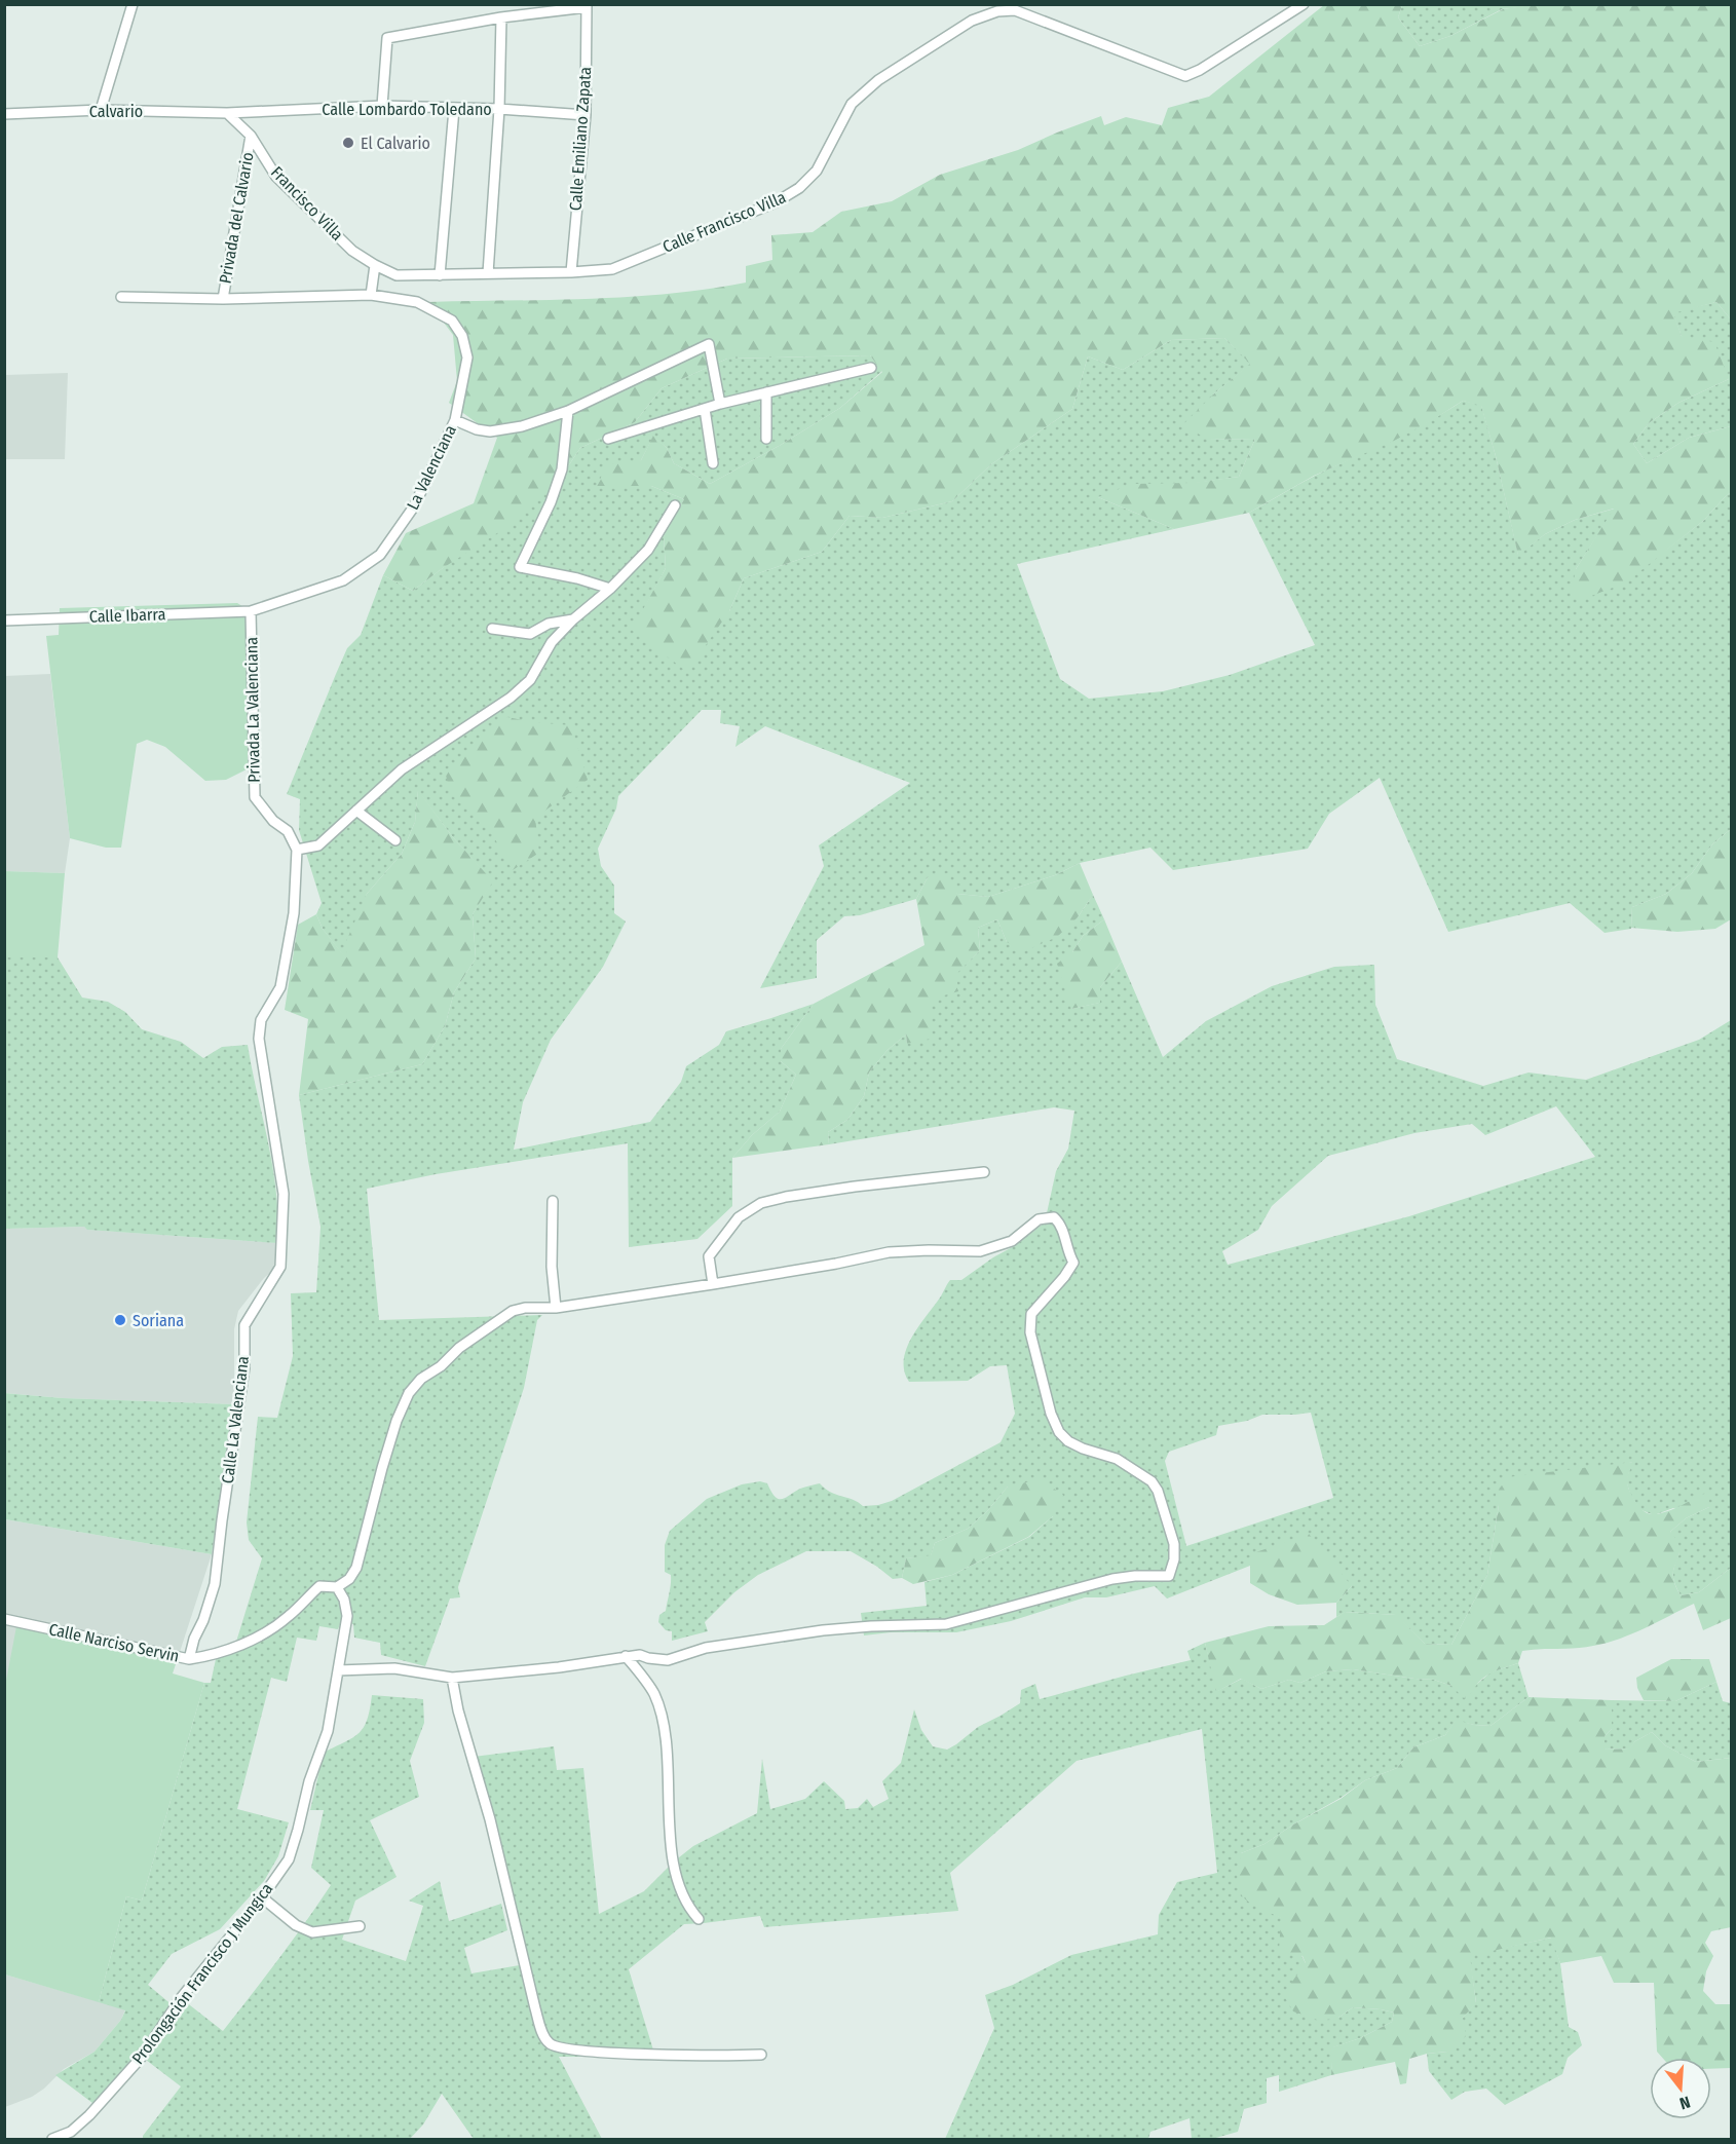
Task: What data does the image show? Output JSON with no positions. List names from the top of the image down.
{
  "streets": {
    "street": [
      "Calle Lombardo Toledano",
      "Calvario",
      "Calle Emiliano Zapata",
      "Francisco Villa",
      "Privada del Calvario",
      "Calle Francisco Villa",
      "La Valenciana",
      "Calle Ibarra",
      "Privada La Valenciana",
      "Calle La Valenciana",
      "Calle Narciso Servin",
      "Prolongación Francisco J Mungica"
    ]
  },
  "crossings": [
    ["Calle Lombardo Toledano", "Calvario"],
    ["Calle Lombardo Toledano", "Calle Emiliano Zapata"],
    ["Calle Lombardo Toledano", "Francisco Villa"],
    ["Calvario", "Francisco Villa"],
    ["Calle Emiliano Zapata", "Calle Francisco Villa"],
    ["Francisco Villa", "Privada del Calvario"],
    ["Francisco Villa", "Calle Francisco Villa"],
    ["La Valenciana", "Calle Ibarra"],
    ["La Valenciana", "Privada La Valenciana"],
    ["Calle Ibarra", "Privada La Valenciana"],
    ["Privada La Valenciana", "Calle La Valenciana"],
    ["Calle La Valenciana", "Calle Narciso Servin"]
  ],
  "places": ["El Calvario", "Soriana"],
  "north": "bottom"
}
